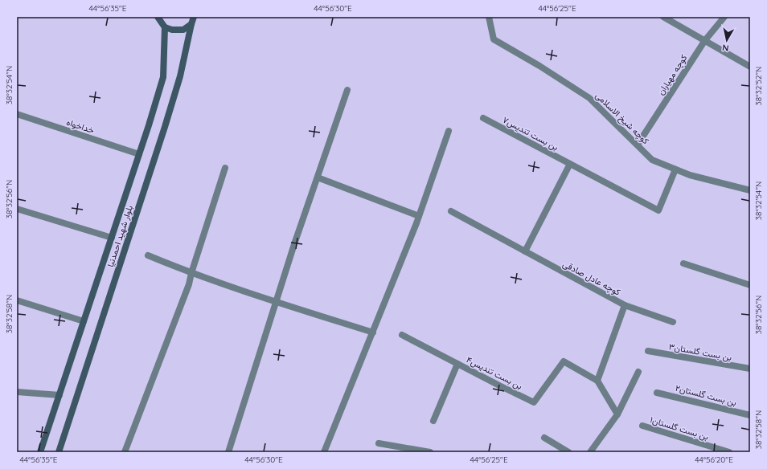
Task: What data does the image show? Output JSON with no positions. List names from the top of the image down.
{
  "streets": {
    "main road": ["بلوار شهید احمدنیا"],
    "street": [
      "کوچه مهیاران",
      "کوچه شیخ الاسلامی",
      "خداخواه",
      "بن بست تندیس۷",
      "کوچه عادل صادقی",
      "بن بست گلستان۳",
      "بن بست تندیس۴",
      "بن بست گلستان۲",
      "بن بست گلستان۱"
    ]
  },
  "crossings": [
    ["کوچه مهیاران", "کوچه شیخ الاسلامی"],
    ["کوچه شیخ الاسلامی", "بن بست تندیس۷"],
    ["خداخواه", "بلوار شهید احمدنیا"],
    ["کوچه عادل صادقی", "بن بست تندیس۴"]
  ],
  "north": "bottom",
  "coordinates": [
    "44°56'35\"E",
    "44°56'30\"E",
    "44°56'25\"E",
    "38°32'54\"N",
    "38°32'52\"N",
    "38°32'56\"N",
    "38°32'58\"N",
    "44°56'20\"E"
  ]
}
